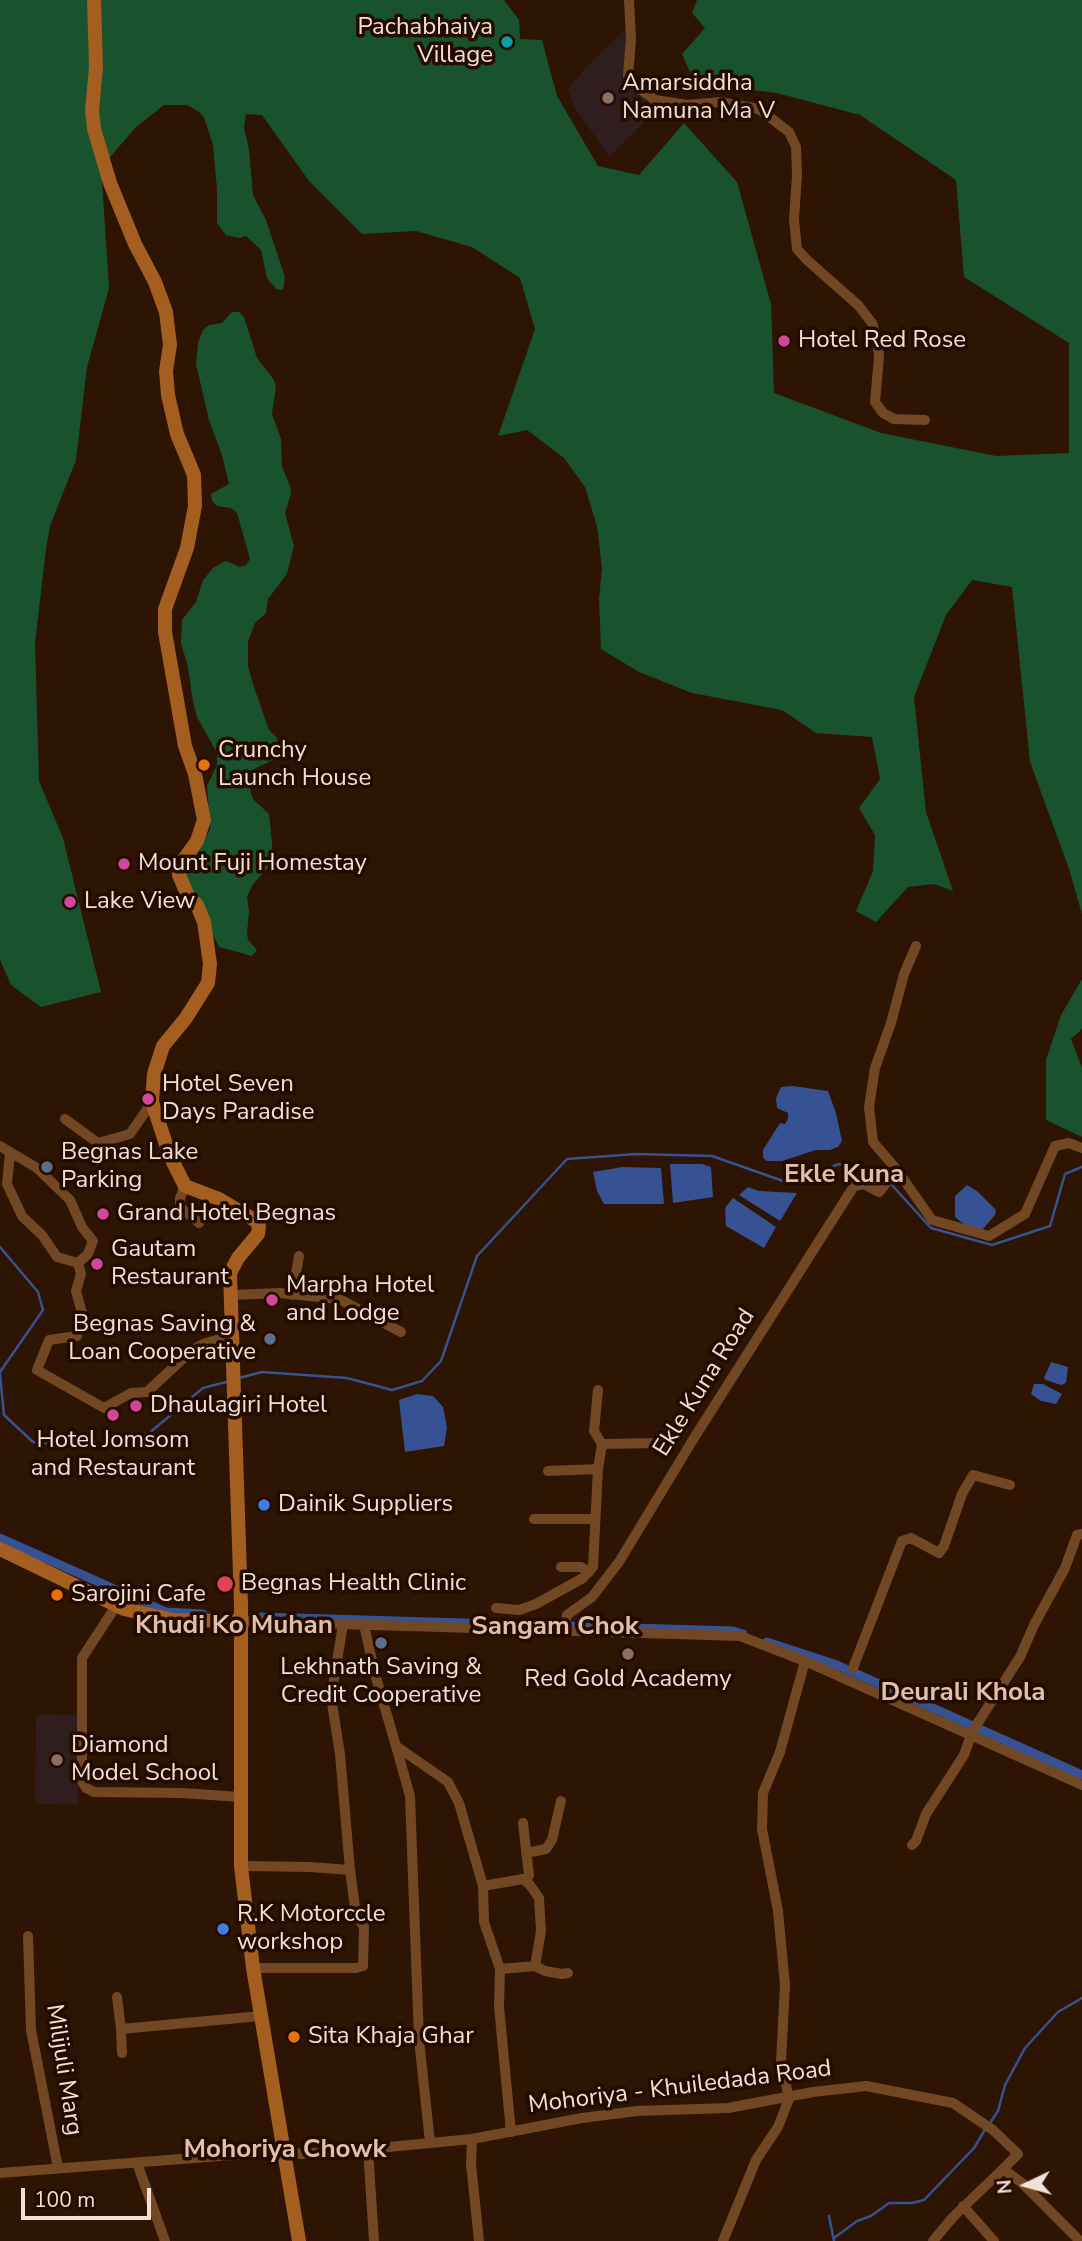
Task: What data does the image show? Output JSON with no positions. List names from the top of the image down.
{
  "streets": {
    "street": ["Ekle Kuna Road", "Milijuli Marg", "Mohoriya - Khuiledada Road"]
  },
  "crossings": [
    ["Milijuli Marg", "Mohoriya - Khuiledada Road"]
  ],
  "districts": [
    "Ekle Kuna",
    "Khudi Ko Muhan",
    "Sangam Chok",
    "Deurali Khola",
    "Mohoriya Chowk"
  ],
  "places": [
    "Pachabhaiya Village",
    "Amarsiddha Namuna Ma V",
    "Hotel Red Rose",
    "Crunchy Launch House",
    "Mount Fuji Homestay",
    "Lake View",
    "Hotel Seven Days Paradise",
    "Begnas Lake Parking",
    "Grand Hotel Begnas",
    "Gautam Restaurant",
    "Marpha Hotel and Lodge",
    "Begnas Saving & Loan Cooperative",
    "Dhaulagiri Hotel",
    "Hotel Jomsom and Restaurant",
    "Dainik Suppliers",
    "Begnas Health Clinic",
    "Sarojini Cafe",
    "Lekhnath Saving & Credit Cooperative",
    "Red Gold Academy",
    "Diamond Model School",
    "R.K Motorccle workshop",
    "Sita Khaja Ghar"
  ],
  "scale_bar": "100 m",
  "north": "left"
}
